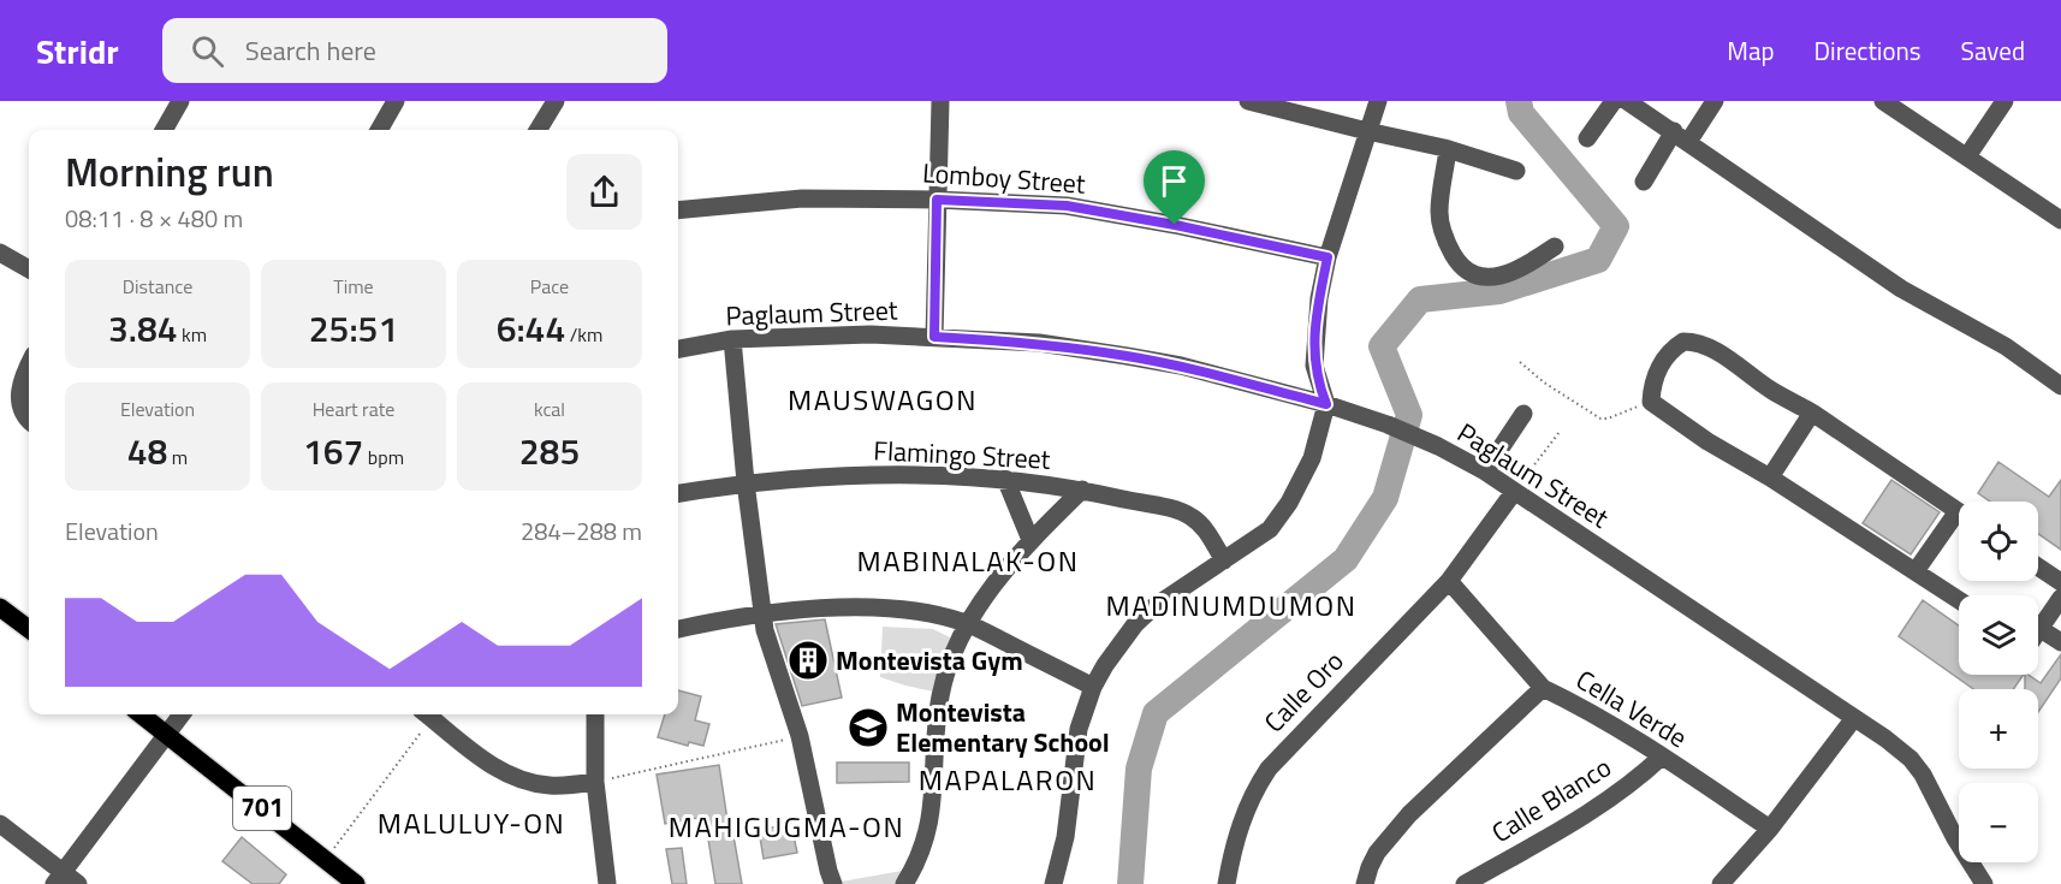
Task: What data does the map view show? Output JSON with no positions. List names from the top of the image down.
{
  "streets": {
    "main road": ["701"],
    "street": [
      "Lomboy Street",
      "Paglaum Street",
      "Flamingo Street",
      "Calle Oro",
      "Cella Verde",
      "Calle Blanco"
    ]
  },
  "crossings": [
    ["Paglaum Street", "Calle Oro"],
    ["Cella Verde", "Calle Blanco"]
  ],
  "districts": [
    "MAUSWAGON",
    "MABINALAK-ON",
    "MADINUMDUMON",
    "MAPALARON",
    "MALULUY-ON",
    "MAHIGUGMA-ON"
  ],
  "places": {
    "building": ["Montevista Gym"],
    "school or university": ["Montevista Elementary School"]
  },
  "page": {
    "header": "Stridr",
    "search": "Search here",
    "nav": ["Map", "Directions", "Saved"],
    "heading": ["Morning run", "08:11 · 8 × 480 m"],
    "stats": [
      ["Distance", "3.84 km"],
      ["Time", "25:51"],
      ["Pace", "6:44 /km"],
      ["Elevation", "48 m"],
      ["Heart rate", "167 bpm"],
      ["kcal", "285"]
    ],
    "chart": ["Elevation", "284–288 m"],
    "map_buttons": ["+", "−"]
  }
}
